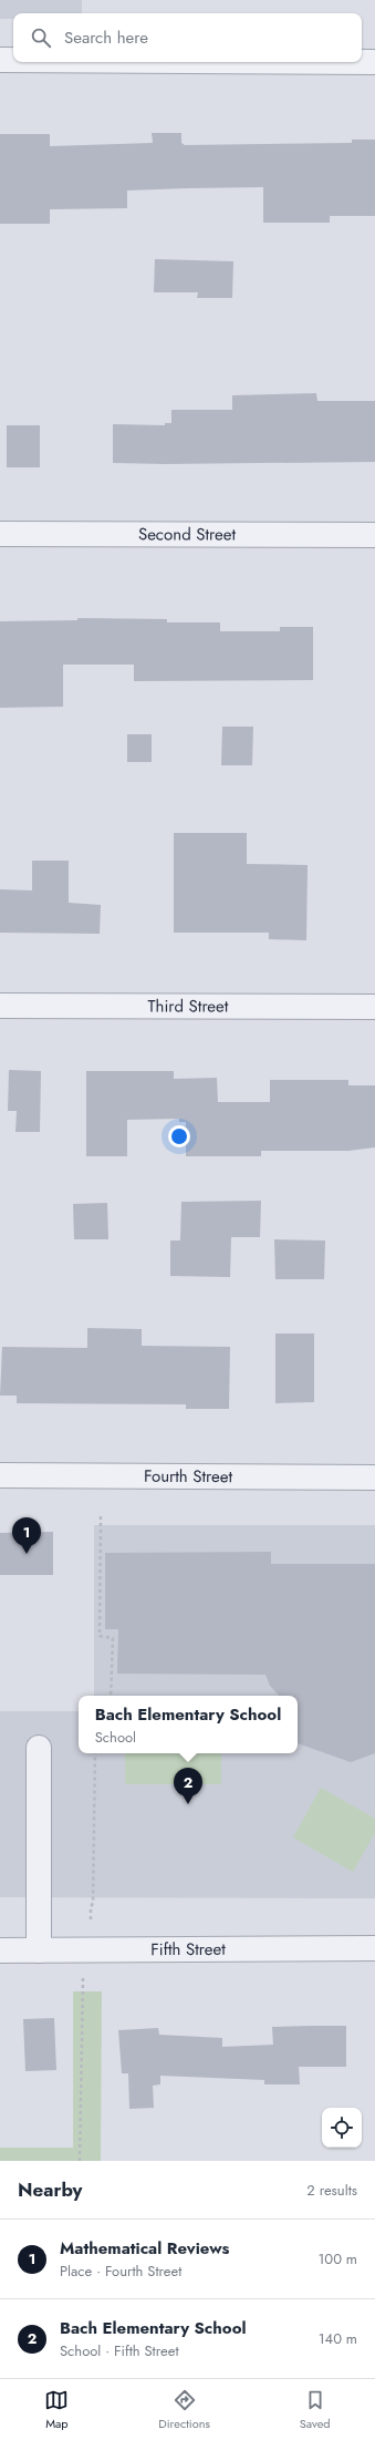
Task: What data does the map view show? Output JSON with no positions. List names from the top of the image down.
{
  "streets": {
    "street": [
      "Second Street",
      "Third Street",
      "Fourth Street",
      "Fifth Street"
    ]
  },
  "page": {
    "search": "Search here",
    "pins": ["1", "2"],
    "popup": ["Bach Elementary School", "School"],
    "heading": ["Nearby", "2 results"],
    "list": [
      {
        "mark": "1",
        "name": "Mathematical Reviews",
        "note": "Place · Fourth Street",
        "value": "100 m"
      },
      {
        "mark": "2",
        "name": "Bach Elementary School",
        "note": "School · Fifth Street",
        "value": "140 m"
      }
    ],
    "nav": ["Map", "Directions", "Saved"]
  }
}
